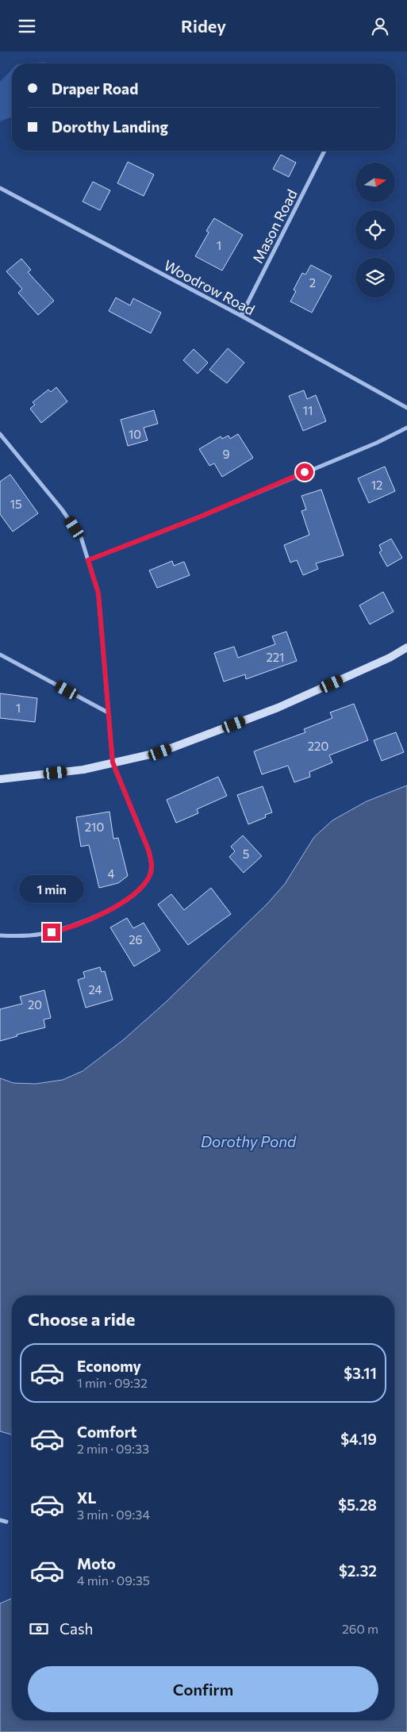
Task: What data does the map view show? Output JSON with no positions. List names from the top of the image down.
{
  "streets": {
    "street": ["Mason Road", "Woodrow Road"]
  },
  "crossings": [
    ["Mason Road", "Woodrow Road"]
  ],
  "water": ["Dorothy Pond"],
  "house_numbers": [
    "1",
    "2",
    "11",
    "10",
    "9",
    "12",
    "15",
    "221",
    "1",
    "220",
    "210",
    "5",
    "4",
    "26",
    "24",
    "20"
  ],
  "north": "right",
  "page": {
    "header": "Ridey",
    "banner": ["Draper Road", "Dorothy Landing"],
    "bubble": "1 min",
    "heading": "Choose a ride",
    "list": [
      {
        "name": "Economy",
        "note": "1 min · 09:32",
        "value": "$3.11"
      },
      {
        "name": "Comfort",
        "note": "2 min · 09:33",
        "value": "$4.19"
      },
      {
        "name": "XL",
        "note": "3 min · 09:34",
        "value": "$5.28"
      },
      {
        "name": "Moto",
        "note": "4 min · 09:35",
        "value": "$2.32"
      }
    ],
    "pay": ["Cash", "260 m"],
    "buttons": "Confirm"
  }
}
